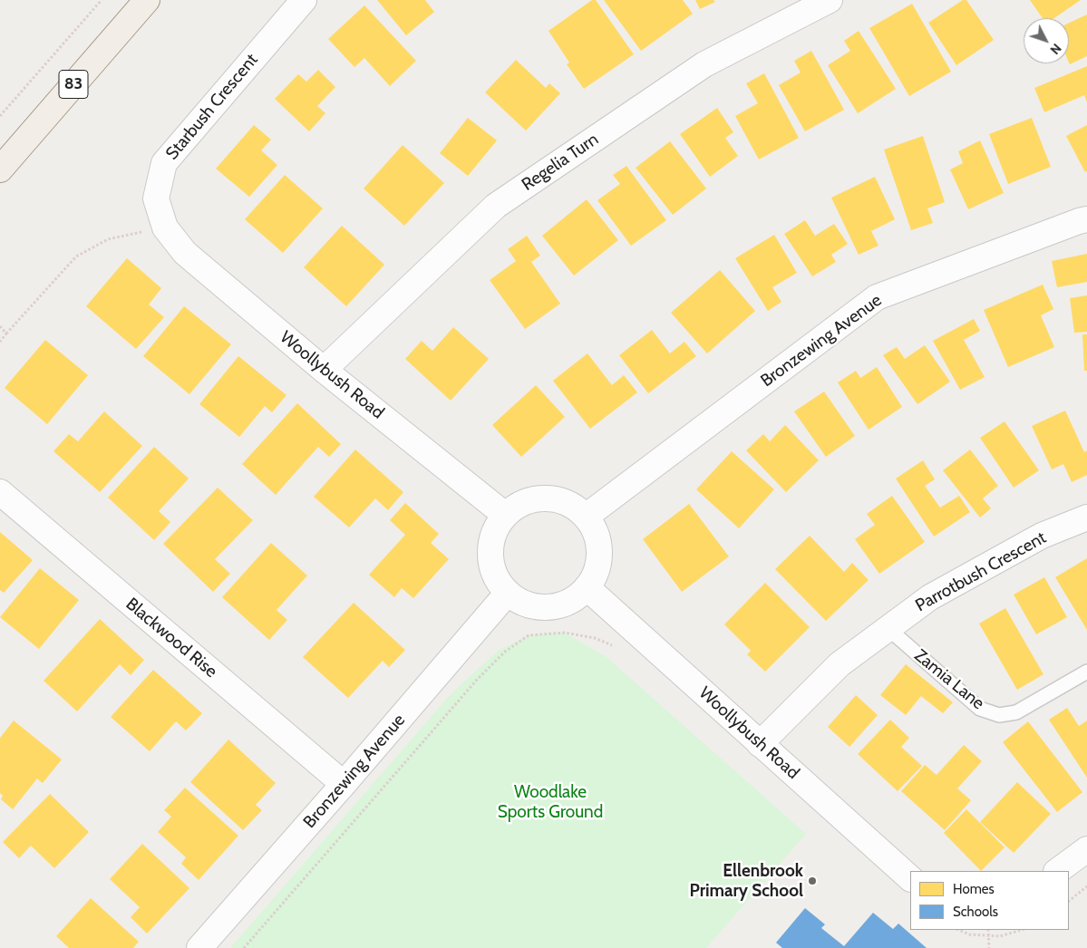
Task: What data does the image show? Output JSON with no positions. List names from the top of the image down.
{
  "streets": {
    "main road": ["83"],
    "street": [
      "Starbush Crescent",
      "Regelia Turn",
      "Bronzewing Avenue",
      "Woollybush Road",
      "Parrotbush Crescent",
      "Blackwood Rise"
    ],
    "lane": ["Zamia Lane"]
  },
  "crossings": [
    ["Starbush Crescent", "Woollybush Road"],
    ["Regelia Turn", "Woollybush Road"],
    ["Bronzewing Avenue", "Woollybush Road"],
    ["Bronzewing Avenue", "Blackwood Rise"],
    ["Woollybush Road", "Parrotbush Crescent"],
    ["Parrotbush Crescent", "Zamia Lane"]
  ],
  "parks": ["Woodlake Sports Ground"],
  "places": ["Ellenbrook Primary School"],
  "legend": ["Homes", "Schools"],
  "north": "bottom right"
}
